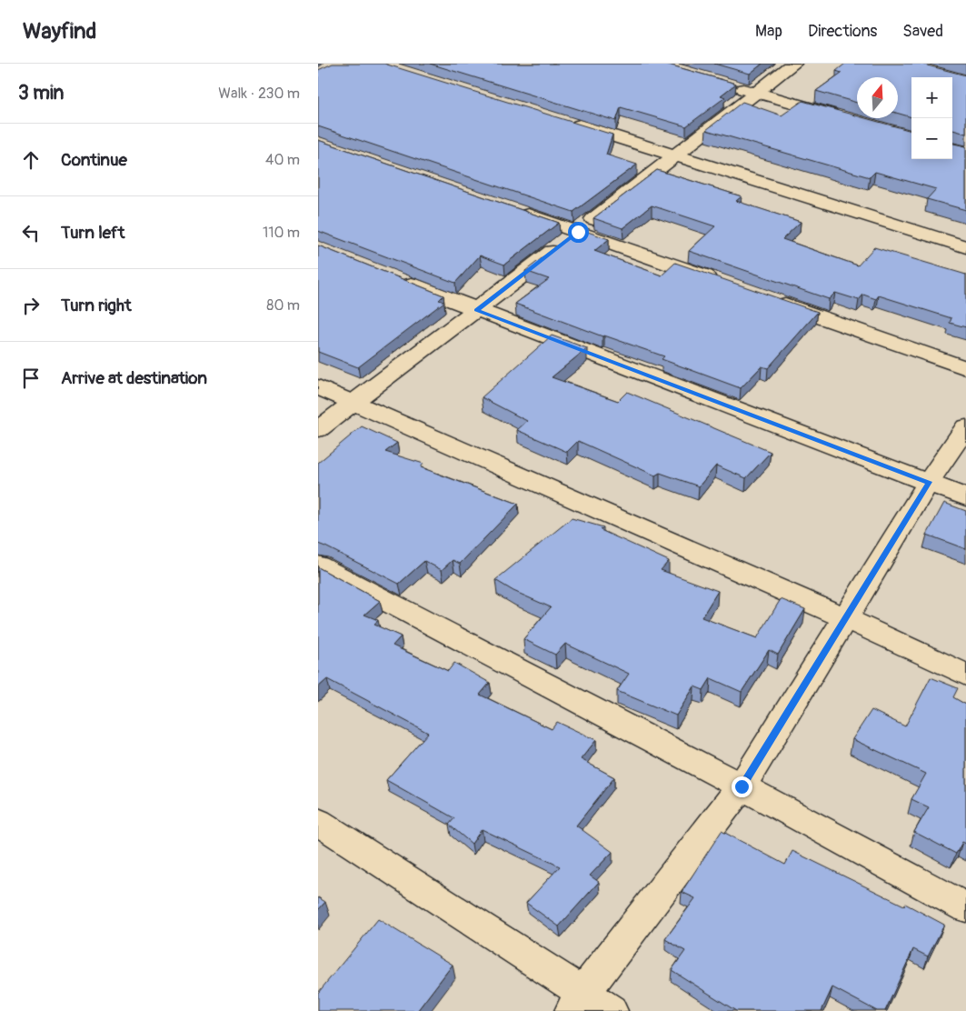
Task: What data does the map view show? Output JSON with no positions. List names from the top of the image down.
{
  "north": "top",
  "page": {
    "header": "Wayfind",
    "nav": ["Map", "Directions", "Saved"],
    "heading": ["3 min", "Walk · 230 m"],
    "map_buttons": ["+", "−"],
    "list": [
      ["Continue", "40 m"],
      ["Turn left", "110 m"],
      ["Turn right", "80 m"],
      "Arrive at destination"
    ]
  }
}
